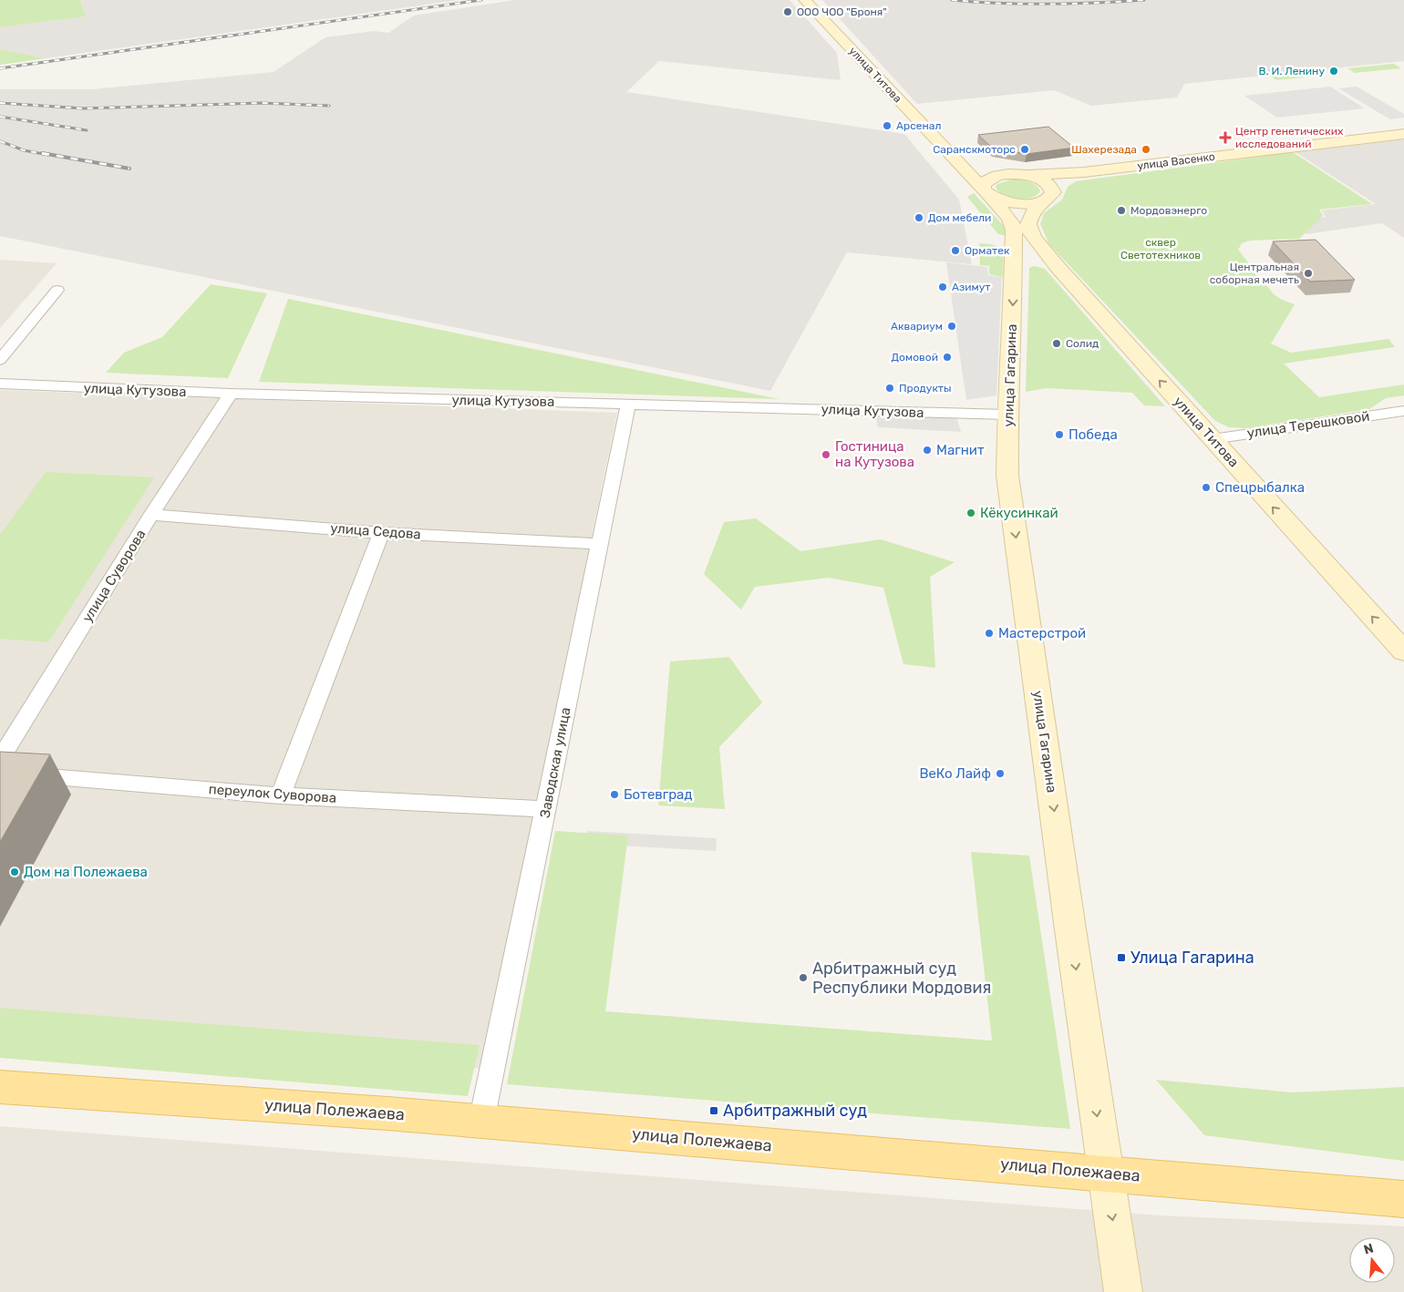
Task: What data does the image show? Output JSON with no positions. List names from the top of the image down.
{
  "streets": {
    "main road": [
      "улица Титова",
      "улица Васенко",
      "улица Гагарина",
      "улица Полежаева"
    ],
    "street": [
      "улица Кутузова",
      "улица Терешковой",
      "улица Седова",
      "улица Суворова",
      "Заводская улица",
      "переулок Суворова"
    ]
  },
  "crossings": [
    ["улица Титова", "улица Гагарина"],
    ["улица Титова", "улица Терешковой"],
    ["улица Гагарина", "улица Кутузова"],
    ["улица Гагарина", "улица Полежаева"],
    ["улица Кутузова", "улица Суворова"],
    ["улица Кутузова", "Заводская улица"],
    ["улица Седова", "улица Суворова"],
    ["улица Седова", "Заводская улица"],
    ["Заводская улица", "переулок Суворова"],
    ["Заводская улица", "улица Полежаева"]
  ],
  "one_way": ["улица Титова", "улица Гагарина"],
  "parks": ["сквер Светотехников"],
  "places": {
    "other": [
      "ООО ЧОО \"Броня\"",
      "В. И. Ленину",
      "Арсенал",
      "Саранскмоторс",
      "Шахерезада",
      "Мордовэнерго",
      "Дом мебели",
      "Орматек",
      "Центральная соборная мечеть",
      "Азимут",
      "Аквариум",
      "Солид",
      "Домовой",
      "Продукты",
      "Победа",
      "Магнит",
      "Гостиница на Кутузова",
      "Спецрыбалка",
      "Кёкусинкай",
      "Мастерстрой",
      "ВеКо Лайф",
      "Ботевград",
      "Дом на Полежаева",
      "Арбитражный суд Республики Мордовия"
    ],
    "health": ["Центр генетических исследований"],
    "transit": ["Улица Гагарина", "Арбитражный суд"]
  },
  "north": "top"
}
